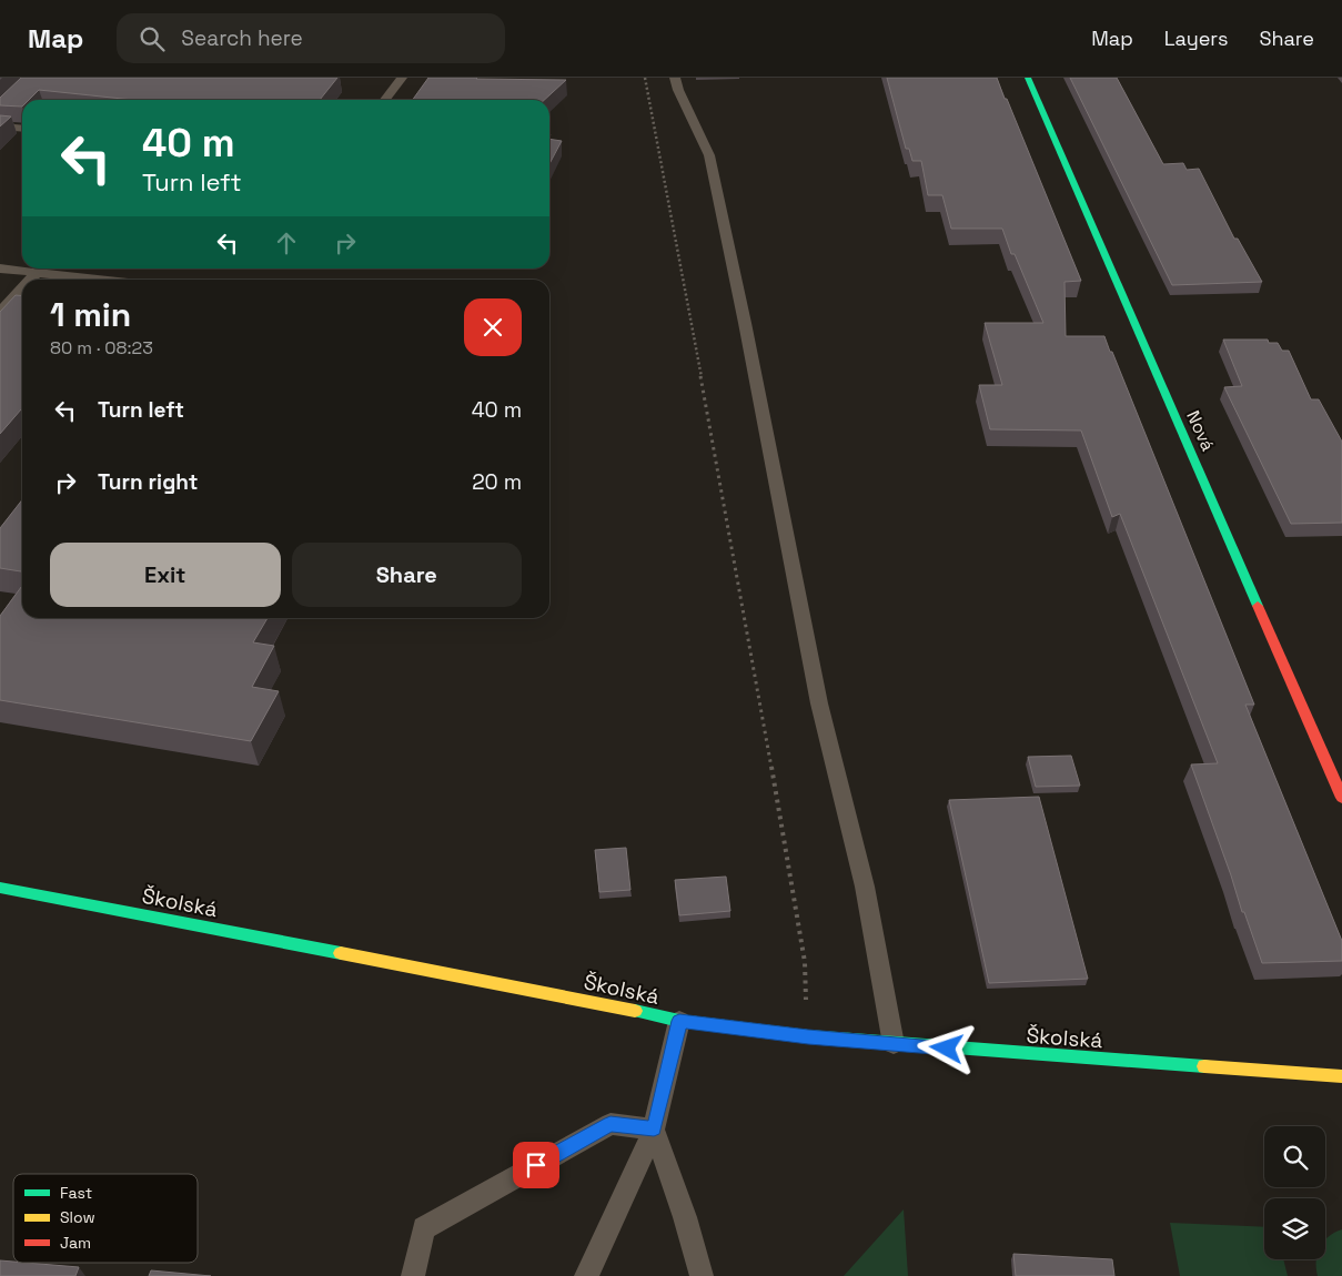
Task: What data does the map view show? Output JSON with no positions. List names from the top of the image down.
{
  "streets": {
    "street": ["Nová", "Školská"]
  },
  "legend": ["Fast", "Slow", "Jam"],
  "page": {
    "header": "Map",
    "search": "Search here",
    "nav": ["Map", "Layers", "Share"],
    "turn": ["40 m", "Turn left"],
    "heading": ["1 min", "80 m · 08:23"],
    "list": [
      {
        "name": "Turn left",
        "value": "40 m"
      },
      {
        "name": "Turn right",
        "value": "20 m"
      }
    ],
    "buttons": ["Exit", "Share"]
  }
}
